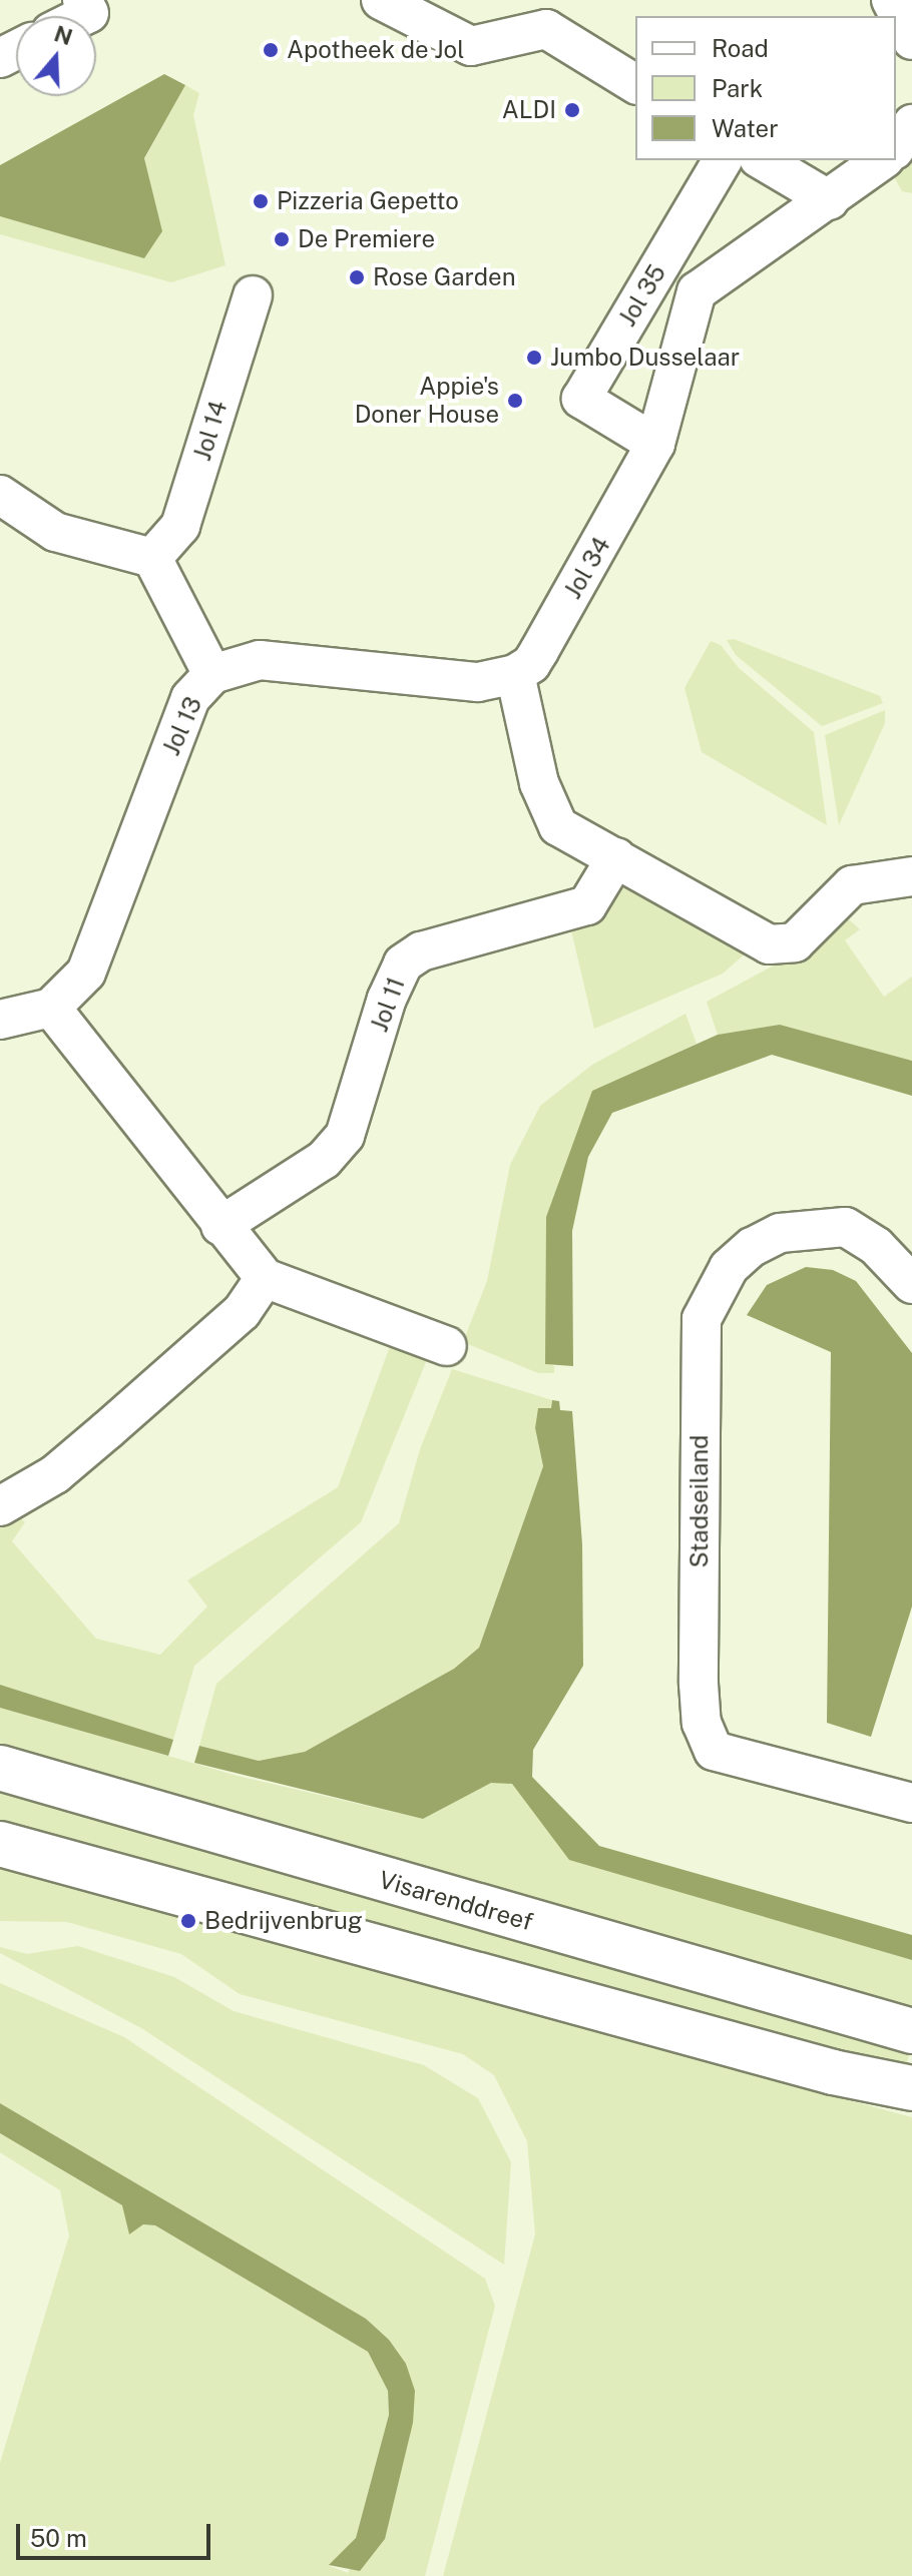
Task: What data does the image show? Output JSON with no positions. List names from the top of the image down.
{
  "streets": {
    "main road": ["Visarenddreef"],
    "street": [
      "Jol 35",
      "Jol 14",
      "Jol 34",
      "Jol 13",
      "Jol 11",
      "Stadseiland"
    ]
  },
  "crossings": [
    ["Jol 35", "Jol 34"],
    ["Jol 34", "Jol 13"]
  ],
  "places": [
    "Apotheek de Jol",
    "ALDI",
    "Pizzeria Gepetto",
    "De Premiere",
    "Rose Garden",
    "Jumbo Dusselaar",
    "Appie's Doner House",
    "Bedrijvenbrug"
  ],
  "legend": ["Road", "Park", "Water"],
  "scale_bar": "50 m",
  "north": "top"
}
